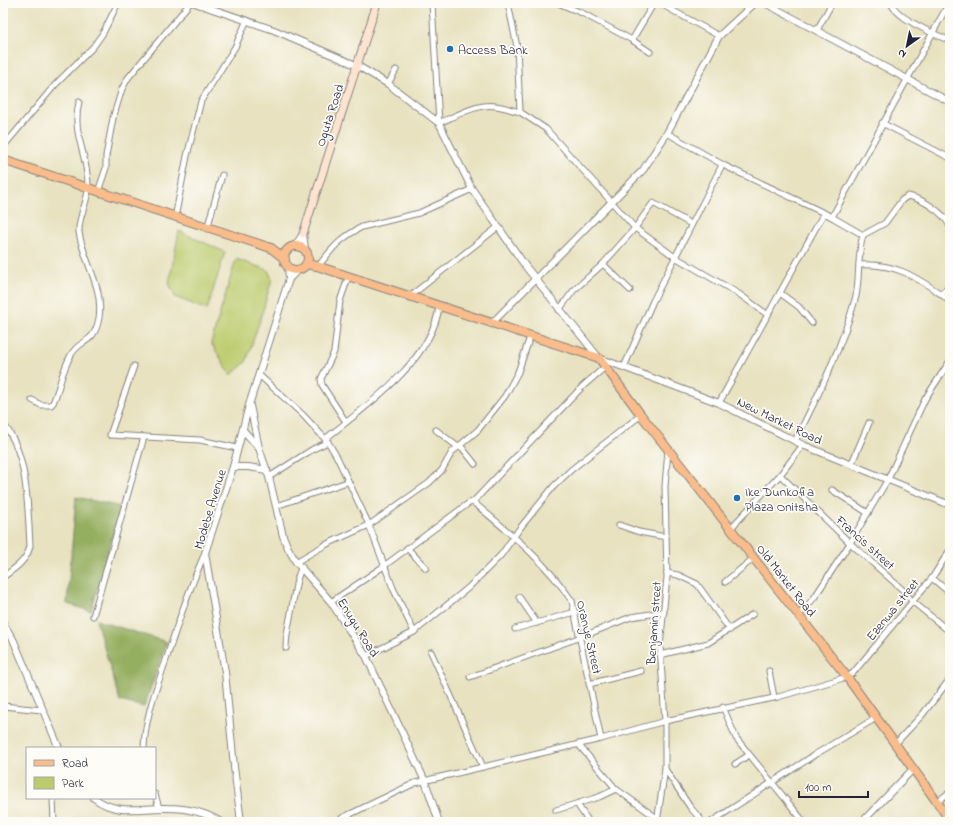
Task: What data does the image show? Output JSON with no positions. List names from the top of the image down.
{
  "streets": {
    "main road": ["Oguta Road", "Old Market Road"],
    "street": [
      "New Market Road",
      "Modebe Avenue",
      "Francis street",
      "Ezenwa street",
      "Benjamin street",
      "Enugu Road",
      "Oranye Street"
    ]
  },
  "crossings": [
    ["New Market Road", "Old Market Road"],
    ["Francis street", "Ezenwa street"],
    ["Old Market Road", "Ezenwa street"],
    ["Old Market Road", "Benjamin street"]
  ],
  "places": ["Access Bank", "Ike Dunkofia Plaza Onitsha"],
  "legend": ["Road", "Park"],
  "scale_bar": "100 m",
  "north": "bottom left"
}
